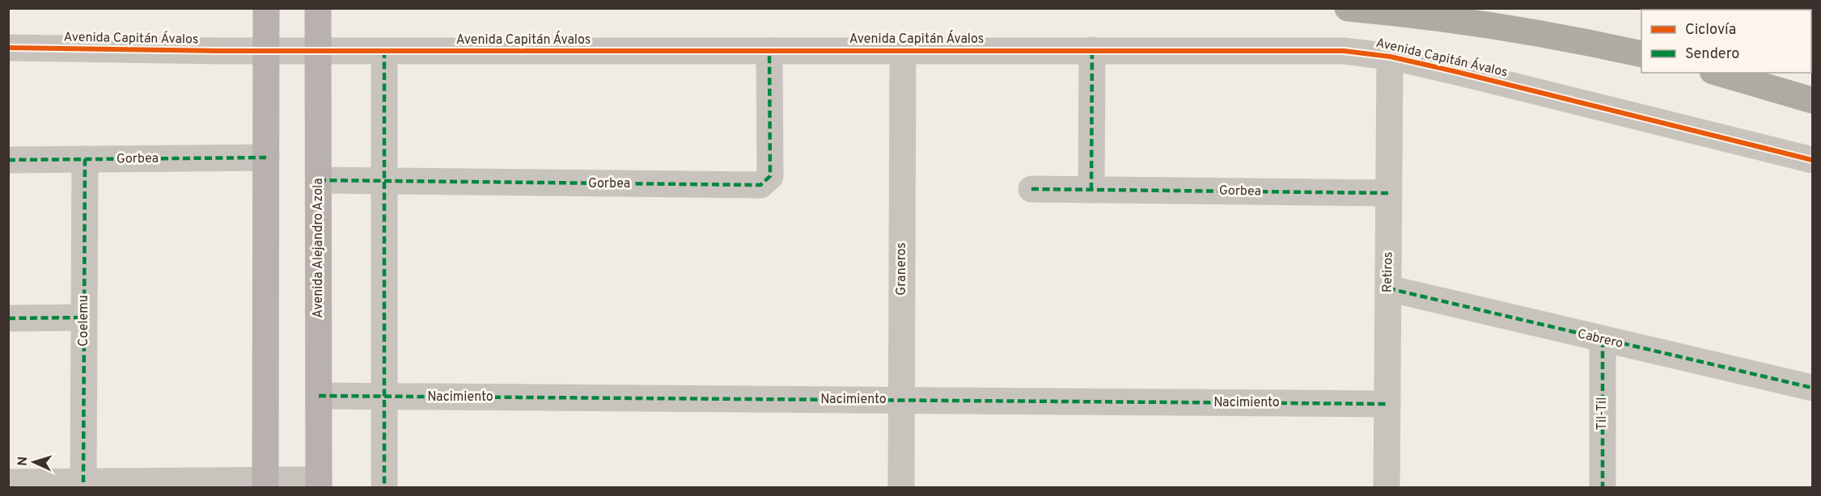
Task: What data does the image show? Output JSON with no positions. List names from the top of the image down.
{
  "streets": {
    "main road": ["Avenida Alejandro Azola"],
    "street": [
      "Avenida Capitán Ávalos",
      "Gorbea",
      "Graneros",
      "Retiros",
      "Coelemu",
      "Cabrero",
      "Nacimiento",
      "Til-Til"
    ]
  },
  "crossings": [
    ["Avenida Capitán Ávalos", "Gorbea"],
    ["Avenida Capitán Ávalos", "Avenida Alejandro Azola"],
    ["Avenida Capitán Ávalos", "Graneros"],
    ["Avenida Capitán Ávalos", "Retiros"],
    ["Gorbea", "Avenida Alejandro Azola"],
    ["Gorbea", "Retiros"],
    ["Gorbea", "Coelemu"],
    ["Avenida Alejandro Azola", "Nacimiento"],
    ["Graneros", "Nacimiento"],
    ["Retiros", "Cabrero"],
    ["Retiros", "Nacimiento"],
    ["Cabrero", "Til-Til"]
  ],
  "legend": ["Ciclovía", "Sendero"],
  "north": "left"
}
